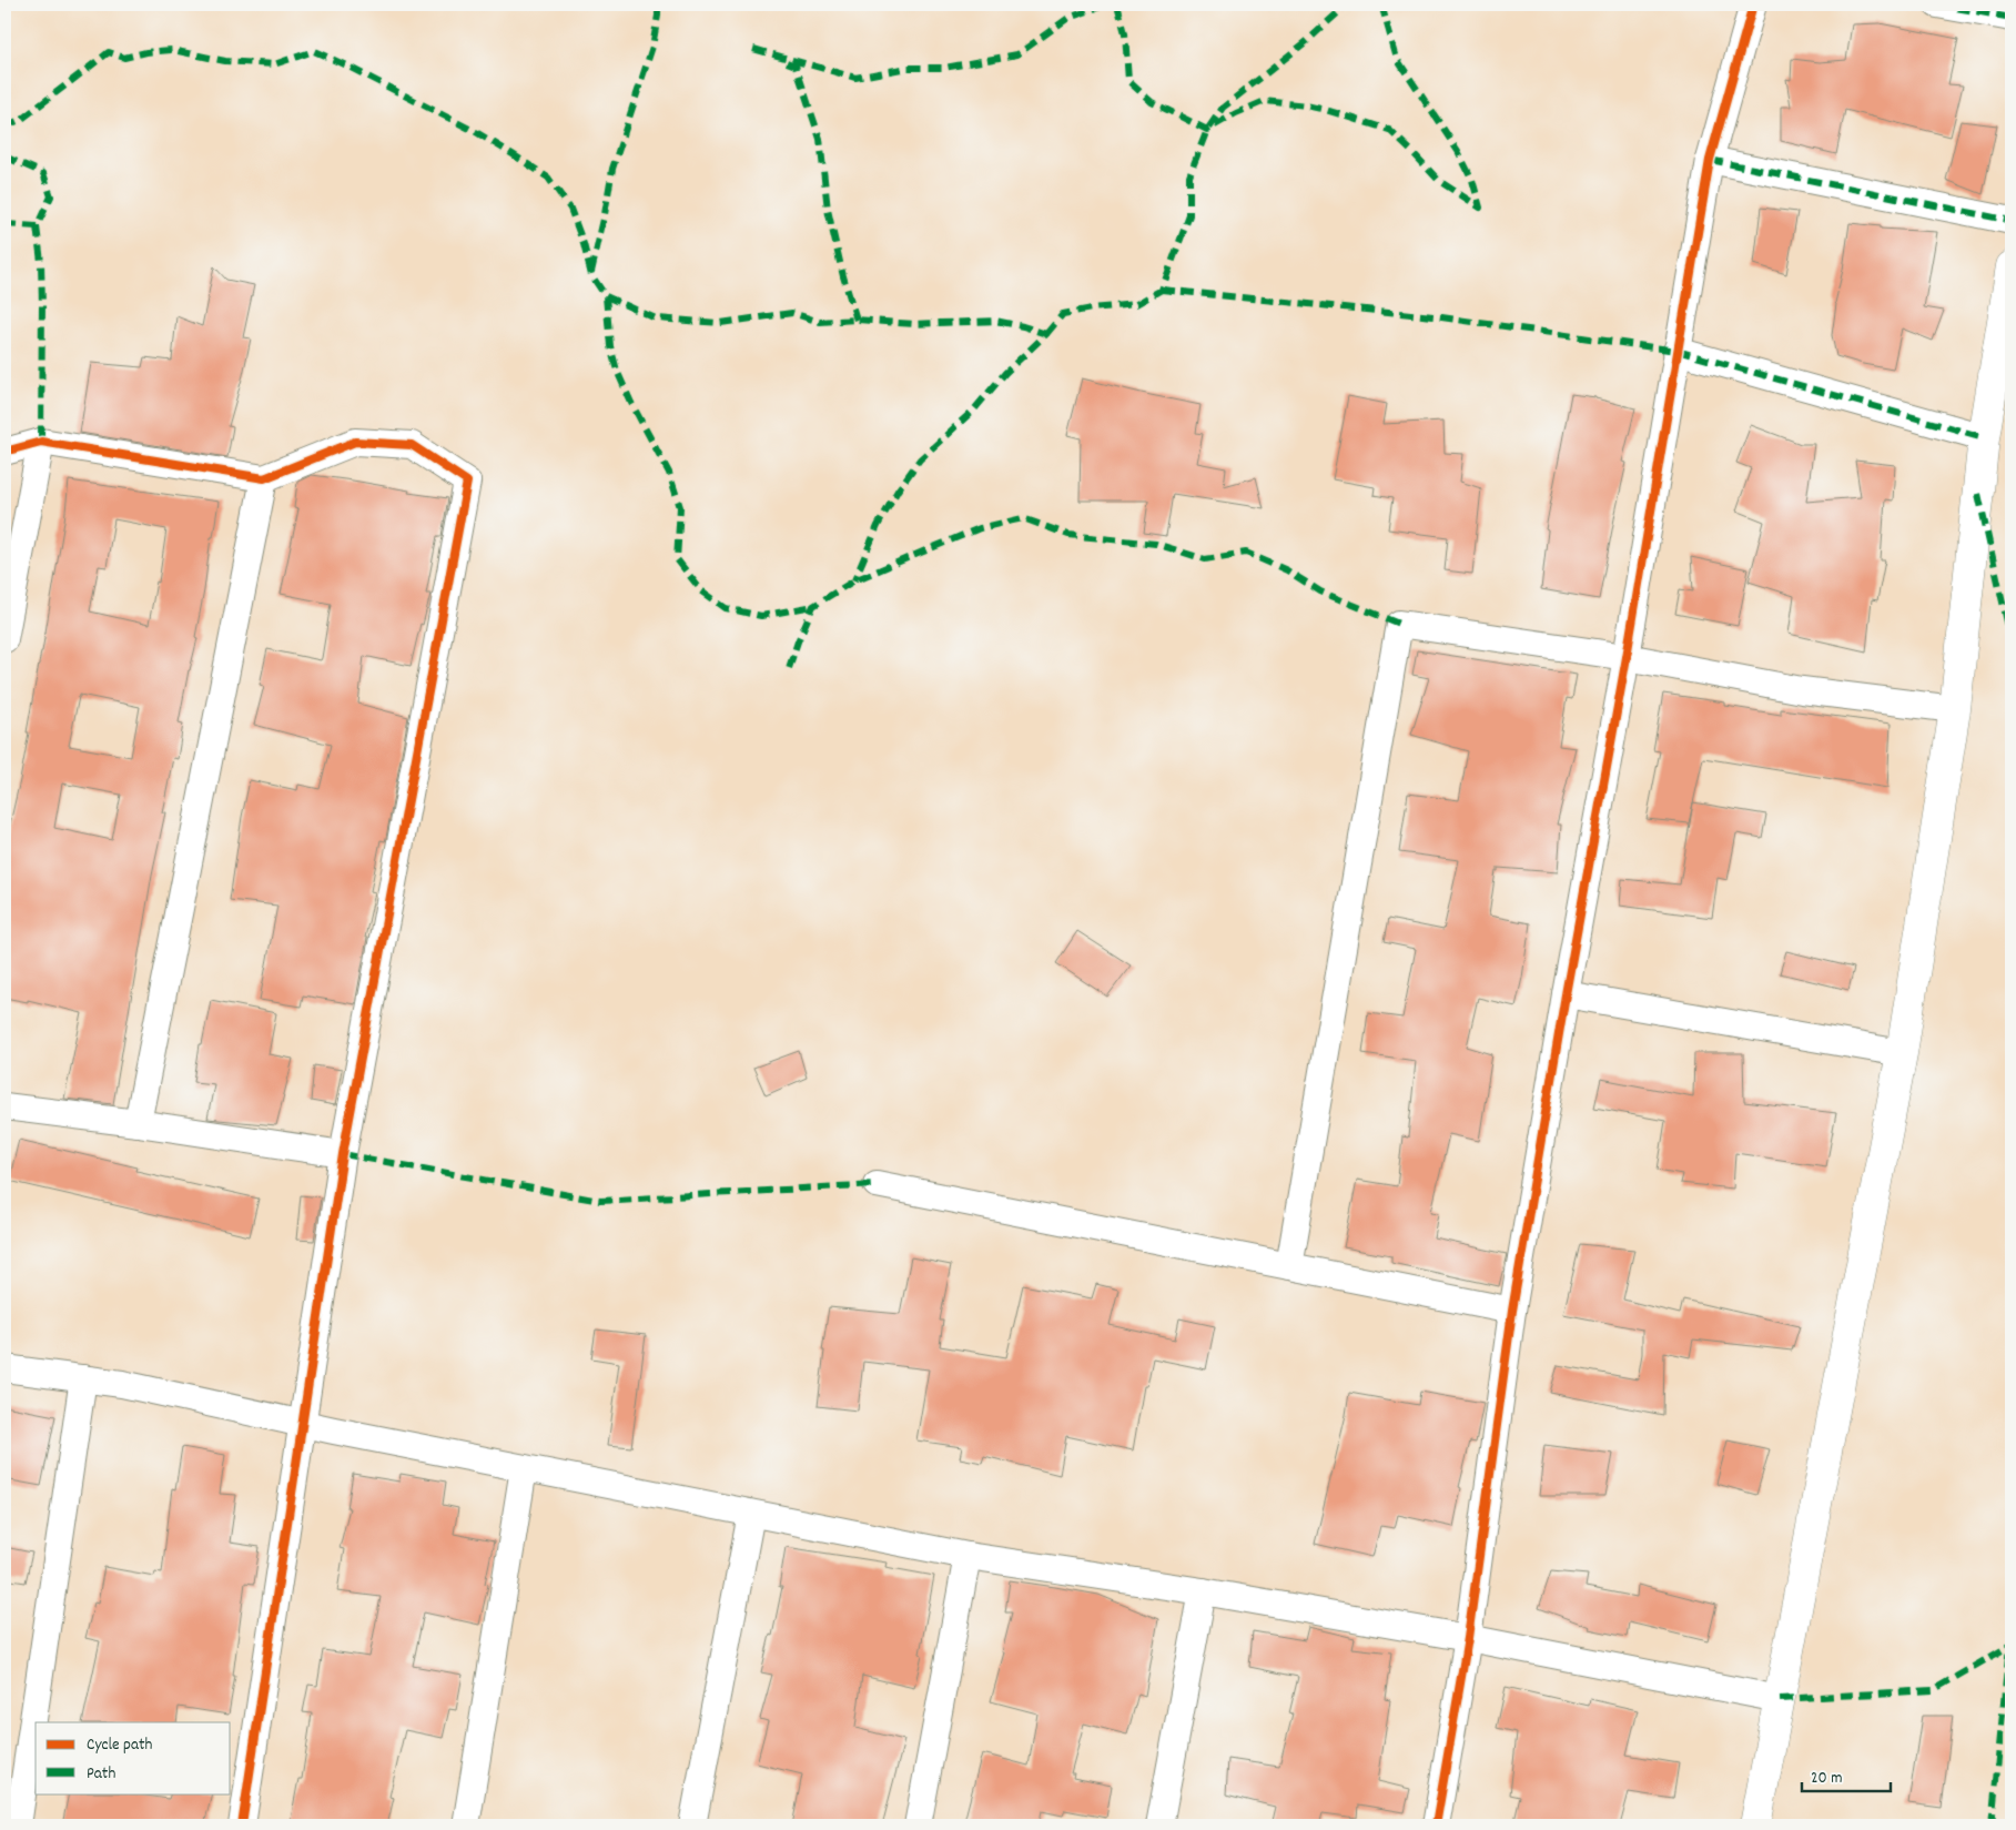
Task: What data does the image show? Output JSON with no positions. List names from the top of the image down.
{
  "legend": ["Cycle path", "Path"],
  "scale_bar": "20 m"
}
